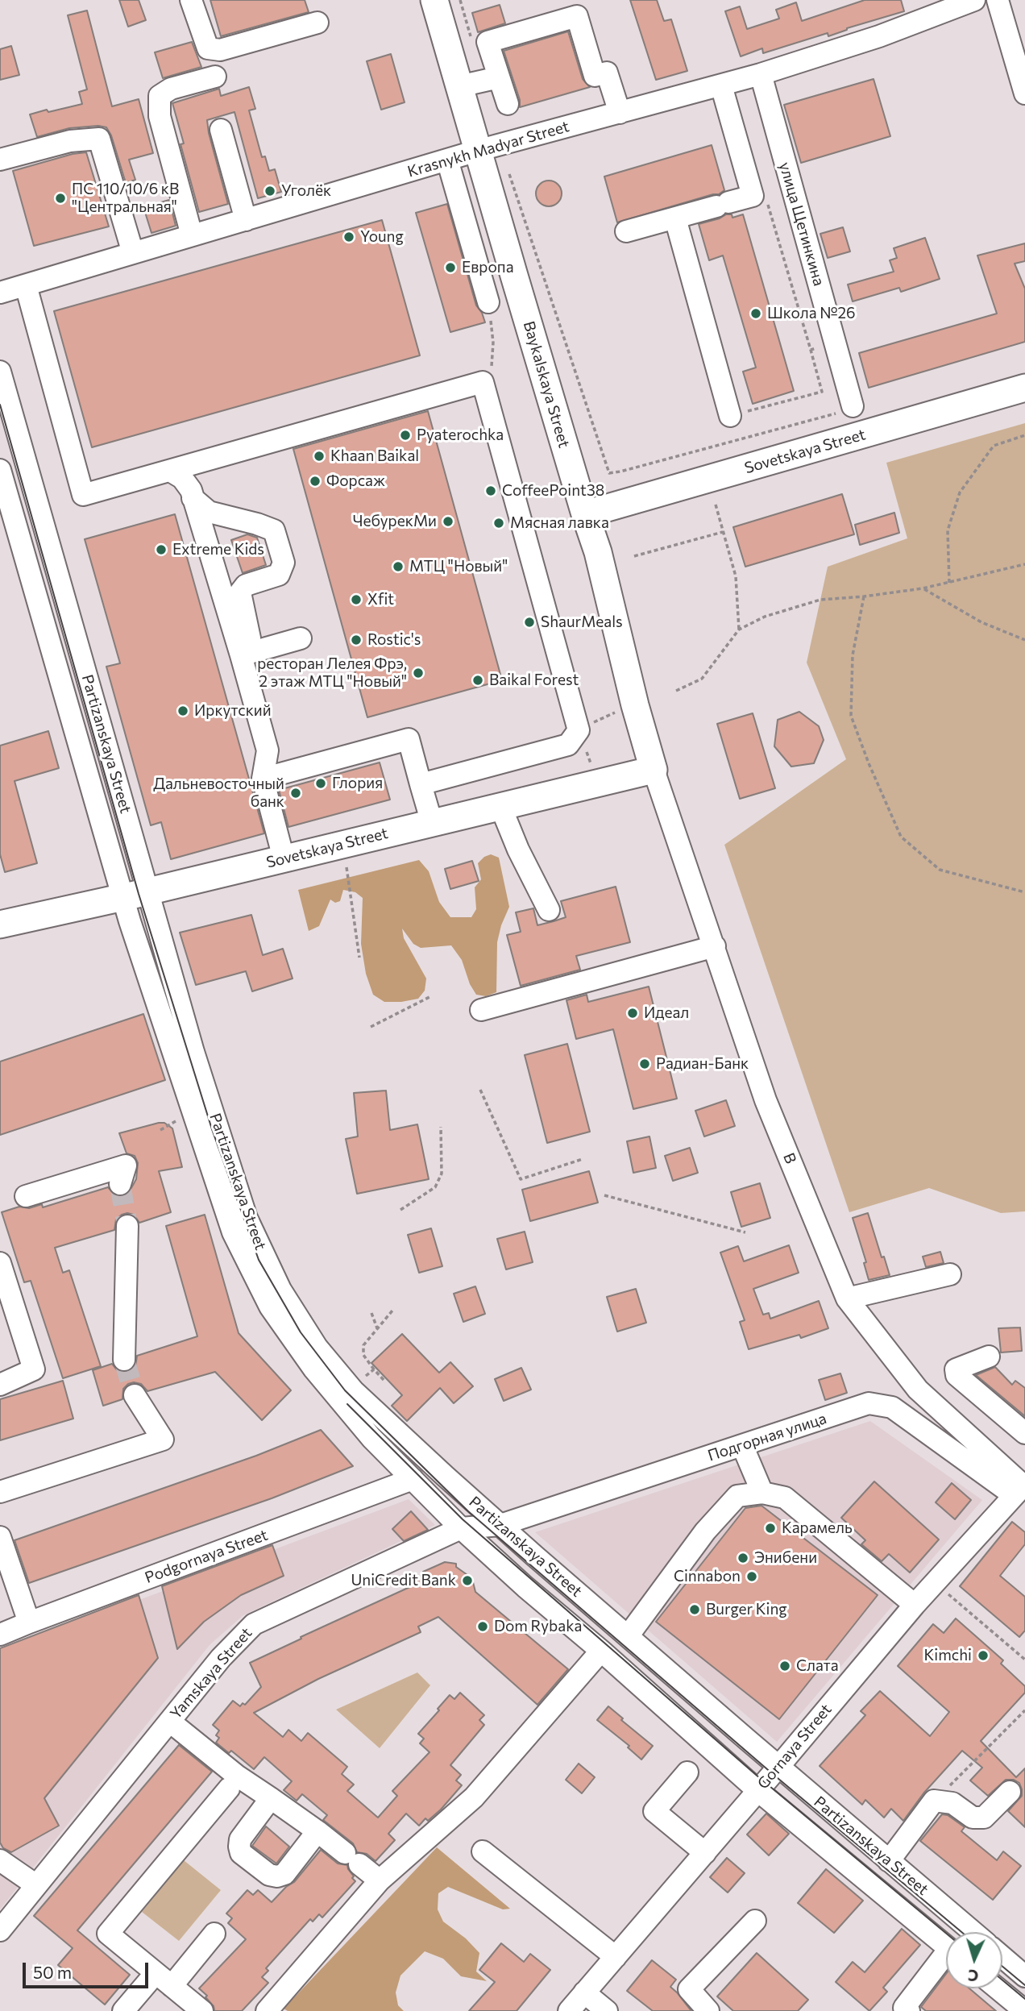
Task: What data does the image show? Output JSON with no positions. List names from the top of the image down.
{
  "streets": {
    "main road": ["Baykalskaya Street", "Sovetskaya Street"],
    "street": [
      "Krasnykh Madyar Street",
      "улица Щетинкина",
      "Partizanskaya Street",
      "B",
      "Подгорная улица",
      "Podgornaya Street",
      "Yamskaya Street",
      "Gornaya Street"
    ]
  },
  "crossings": [
    ["Krasnykh Madyar Street", "улица Щетинкина"],
    ["Krasnykh Madyar Street", "Baykalskaya Street"],
    ["Baykalskaya Street", "Sovetskaya Street"],
    ["Baykalskaya Street", "B"],
    ["Sovetskaya Street", "Partizanskaya Street"],
    ["Sovetskaya Street", "B"],
    ["Partizanskaya Street", "Подгорная улица"],
    ["Partizanskaya Street", "Podgornaya Street"],
    ["Partizanskaya Street", "Yamskaya Street"],
    ["Partizanskaya Street", "Gornaya Street"],
    ["B", "Подгорная улица"],
    ["B", "Gornaya Street"],
    ["Подгорная улица", "Yamskaya Street"],
    ["Подгорная улица", "Gornaya Street"]
  ],
  "places": [
    "Уголёк",
    "ПС 110/10/6 кВ \"Центральная\"",
    "Young",
    "Европа",
    "Школа №26",
    "Pyaterochka",
    "Khaan Baikal",
    "Форсаж",
    "CoffeePoint38",
    "ЧебурекМи",
    "Мясная лавка",
    "Extreme Kids",
    "МТЦ \"Новый\"",
    "Xfit",
    "ShaurMeals",
    "Rostic's",
    "ресторан Лелея Фрэ, 2 этаж МТЦ \"Новый\"",
    "Baikal Forest",
    "Иркутский",
    "Глория",
    "Дальневосточный банк",
    "Идеал",
    "Радиан-Банк",
    "Карамель",
    "Энибени",
    "Cinnabon",
    "UniCredit Bank",
    "Burger King",
    "Dom Rybaka",
    "Kimchi",
    "Слата"
  ],
  "scale_bar": "50 m",
  "north": "bottom"
}
